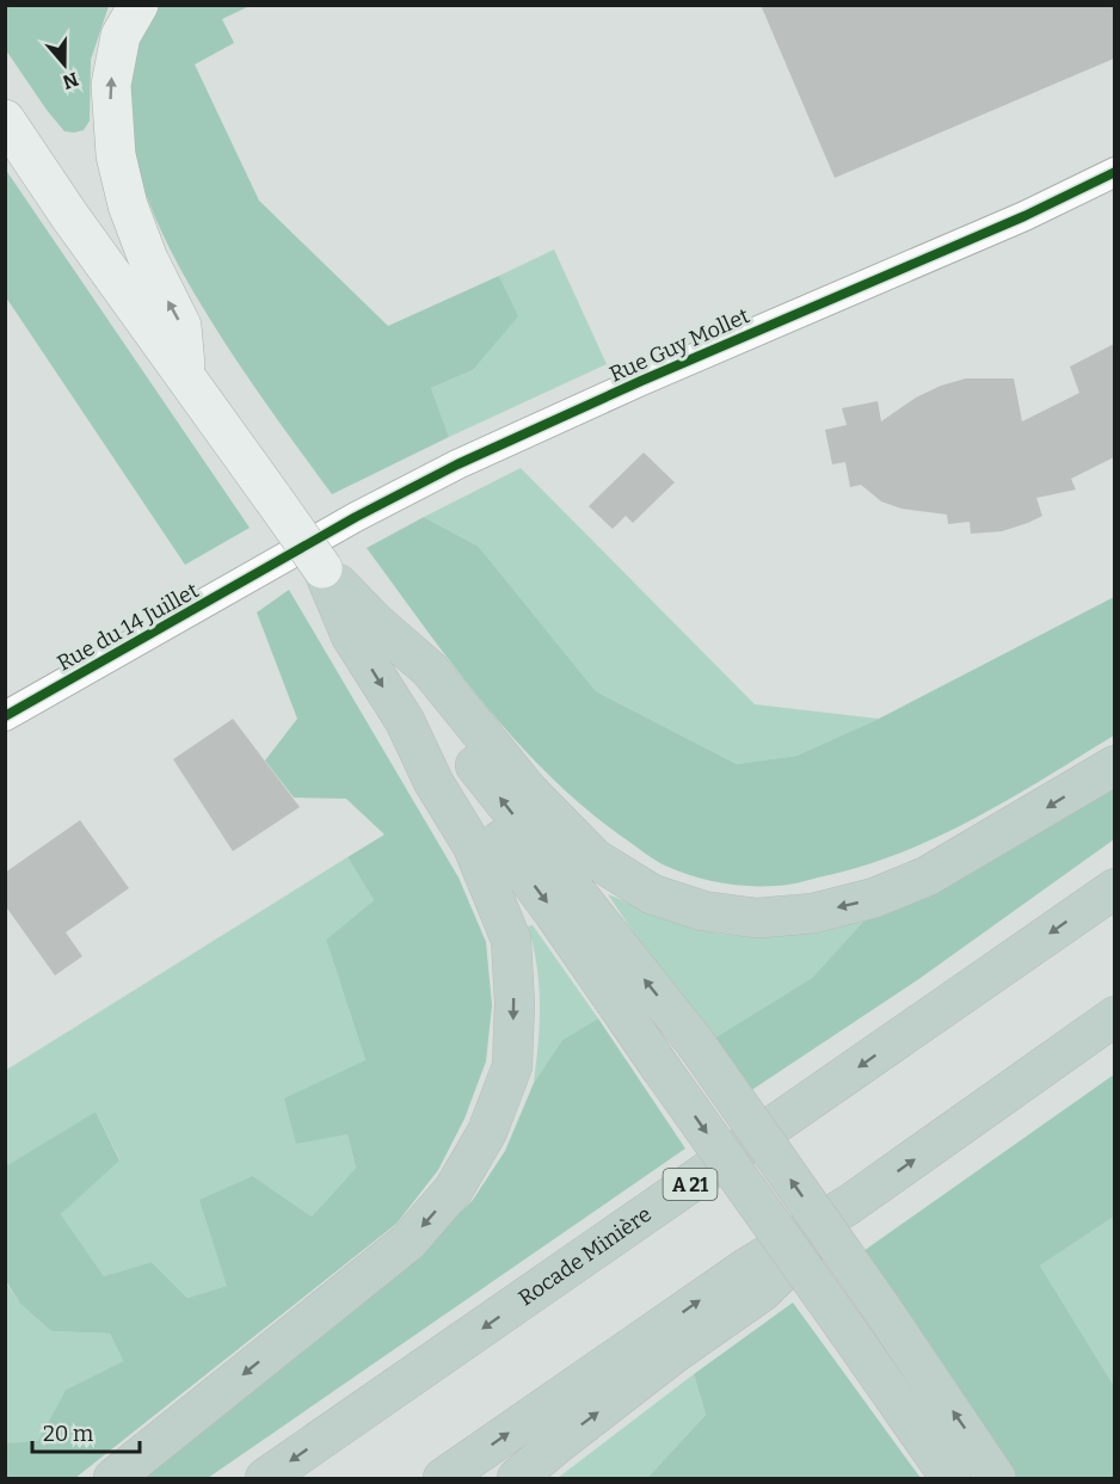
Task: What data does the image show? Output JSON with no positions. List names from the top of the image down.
{
  "streets": {
    "highway": ["A 21", "Rocade Minière"],
    "street": ["Rue Guy Mollet", "Rue du 14 Juillet"]
  },
  "crossings": [
    ["Rue Guy Mollet", "Rue du 14 Juillet"]
  ],
  "scale_bar": "20 m",
  "north": "bottom"
}
